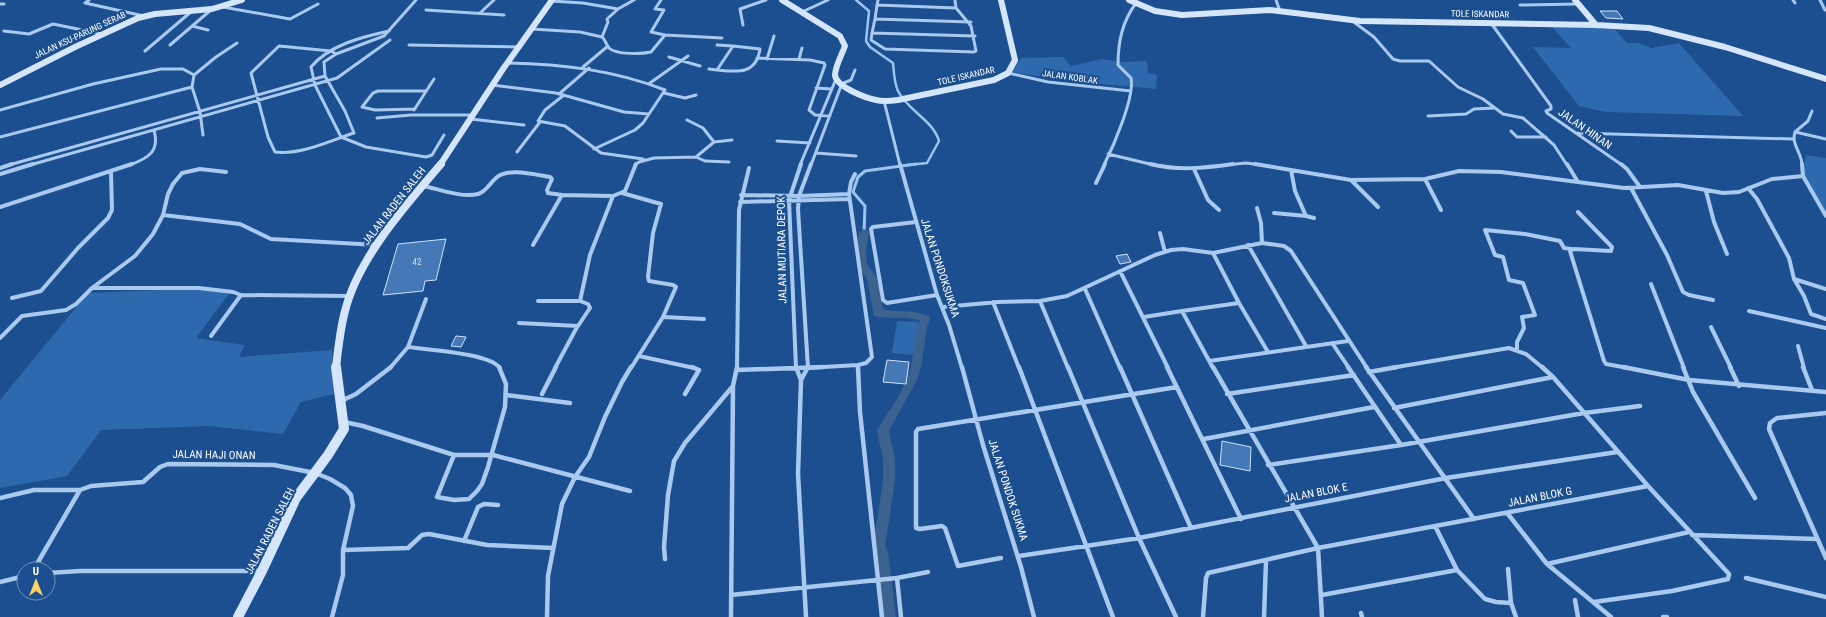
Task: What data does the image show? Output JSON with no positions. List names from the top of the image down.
{
  "streets": {
    "main road": ["TOLE ISKANDAR", "JALAN KSU-PARUNG SERAB", "JALAN RADEN SALEH"],
    "street": [
      "JALAN KOBLAK",
      "JALAN HINAN",
      "JALAN MUTIARA DEPOK",
      "JALAN PONDOKSUKMA",
      "JALAN HAJI ONAN",
      "JALAN PONDOK SUKMA",
      "JALAN BLOK E",
      "JALAN BLOK G"
    ]
  },
  "crossings": [
    ["TOLE ISKANDAR", "JALAN KOBLAK"],
    ["TOLE ISKANDAR", "JALAN HINAN"],
    ["TOLE ISKANDAR", "JALAN MUTIARA DEPOK"],
    ["TOLE ISKANDAR", "JALAN PONDOKSUKMA"],
    ["JALAN RADEN SALEH", "JALAN HAJI ONAN"],
    ["JALAN PONDOKSUKMA", "JALAN PONDOK SUKMA"],
    ["JALAN PONDOK SUKMA", "JALAN BLOK E"]
  ],
  "house_numbers": ["42"],
  "north": "top"
}
